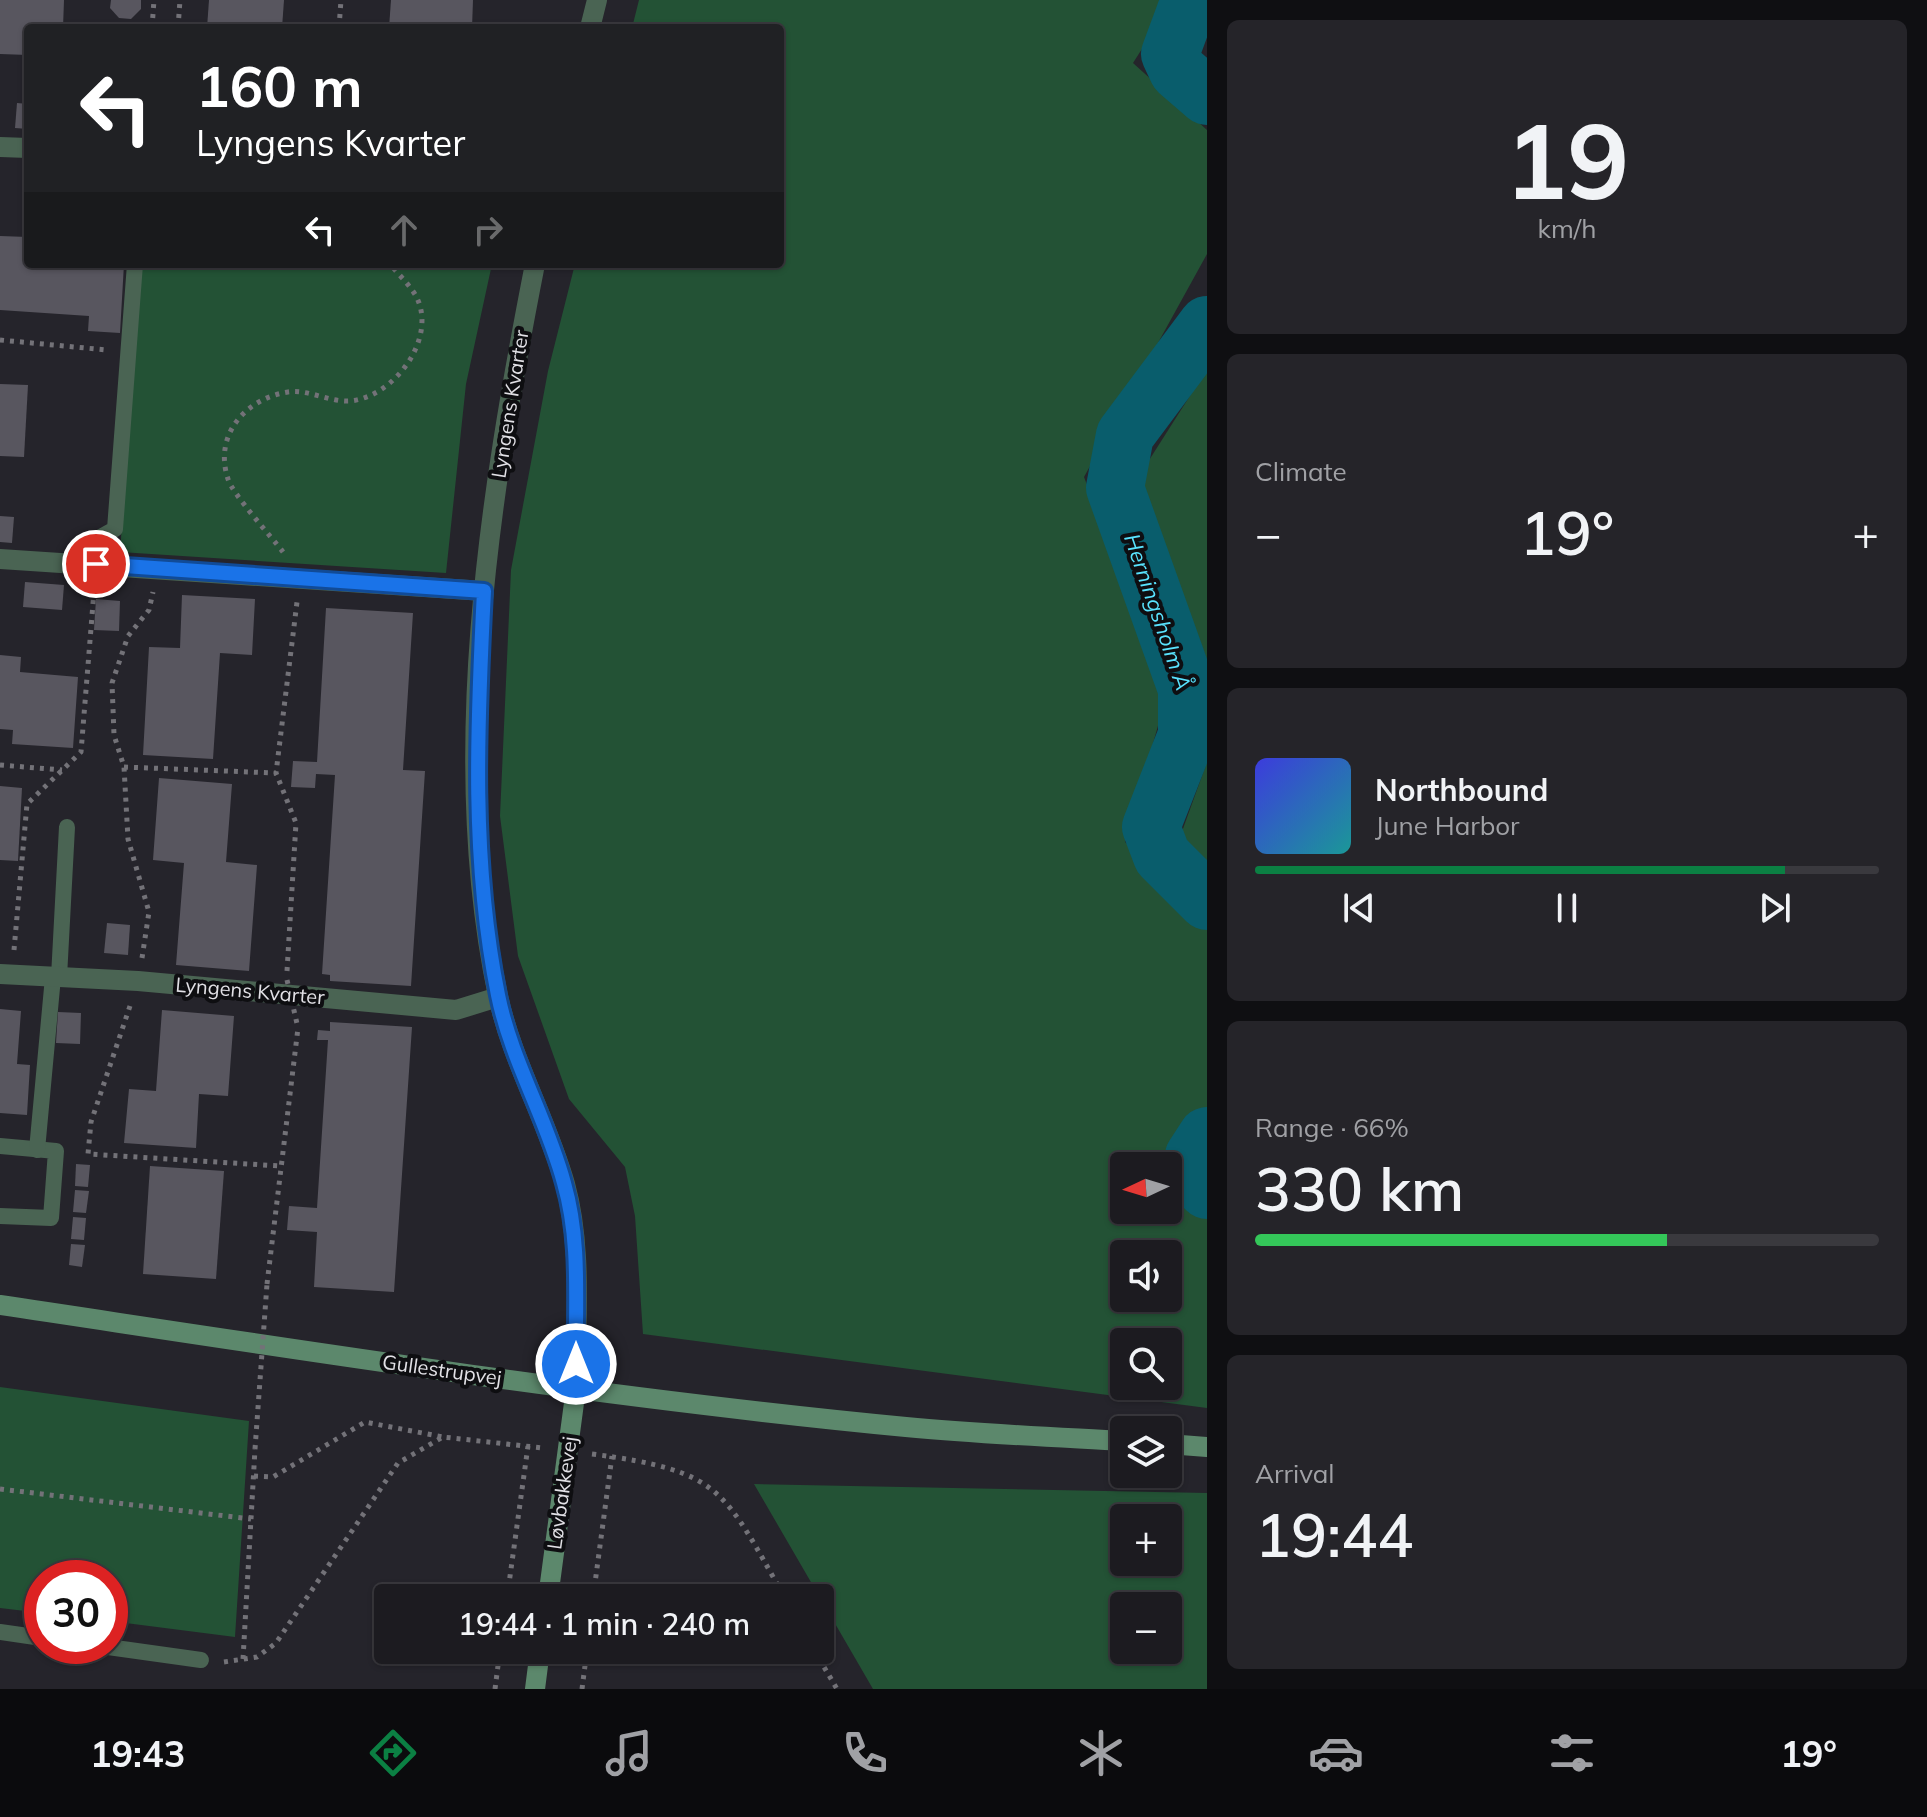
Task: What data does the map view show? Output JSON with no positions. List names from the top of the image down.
{
  "streets": {
    "street": ["Lyngens Kvarter", "Gullestrupvej", "Løvbakkevej"]
  },
  "crossings": [
    ["Lyngens Kvarter", "Gullestrupvej"],
    ["Lyngens Kvarter", "Løvbakkevej"],
    ["Gullestrupvej", "Løvbakkevej"]
  ],
  "water": ["Herningsholm Å"],
  "north": "left",
  "page": {
    "tile": [
      ["19", "km/h"],
      "Climate",
      ["Range · 66%", "330 km"],
      ["Arrival", "19:44"]
    ],
    "turn": ["160 m", "Lyngens Kvarter"],
    "heat": ["−", "19°", "+"],
    "song": ["Northbound", "June Harbor"],
    "map_buttons": ["+", "−"],
    "limit": "30",
    "trip": "19:44 · 1 min · 240 m",
    "tabs": ["19:43", "19°"]
  }
}
